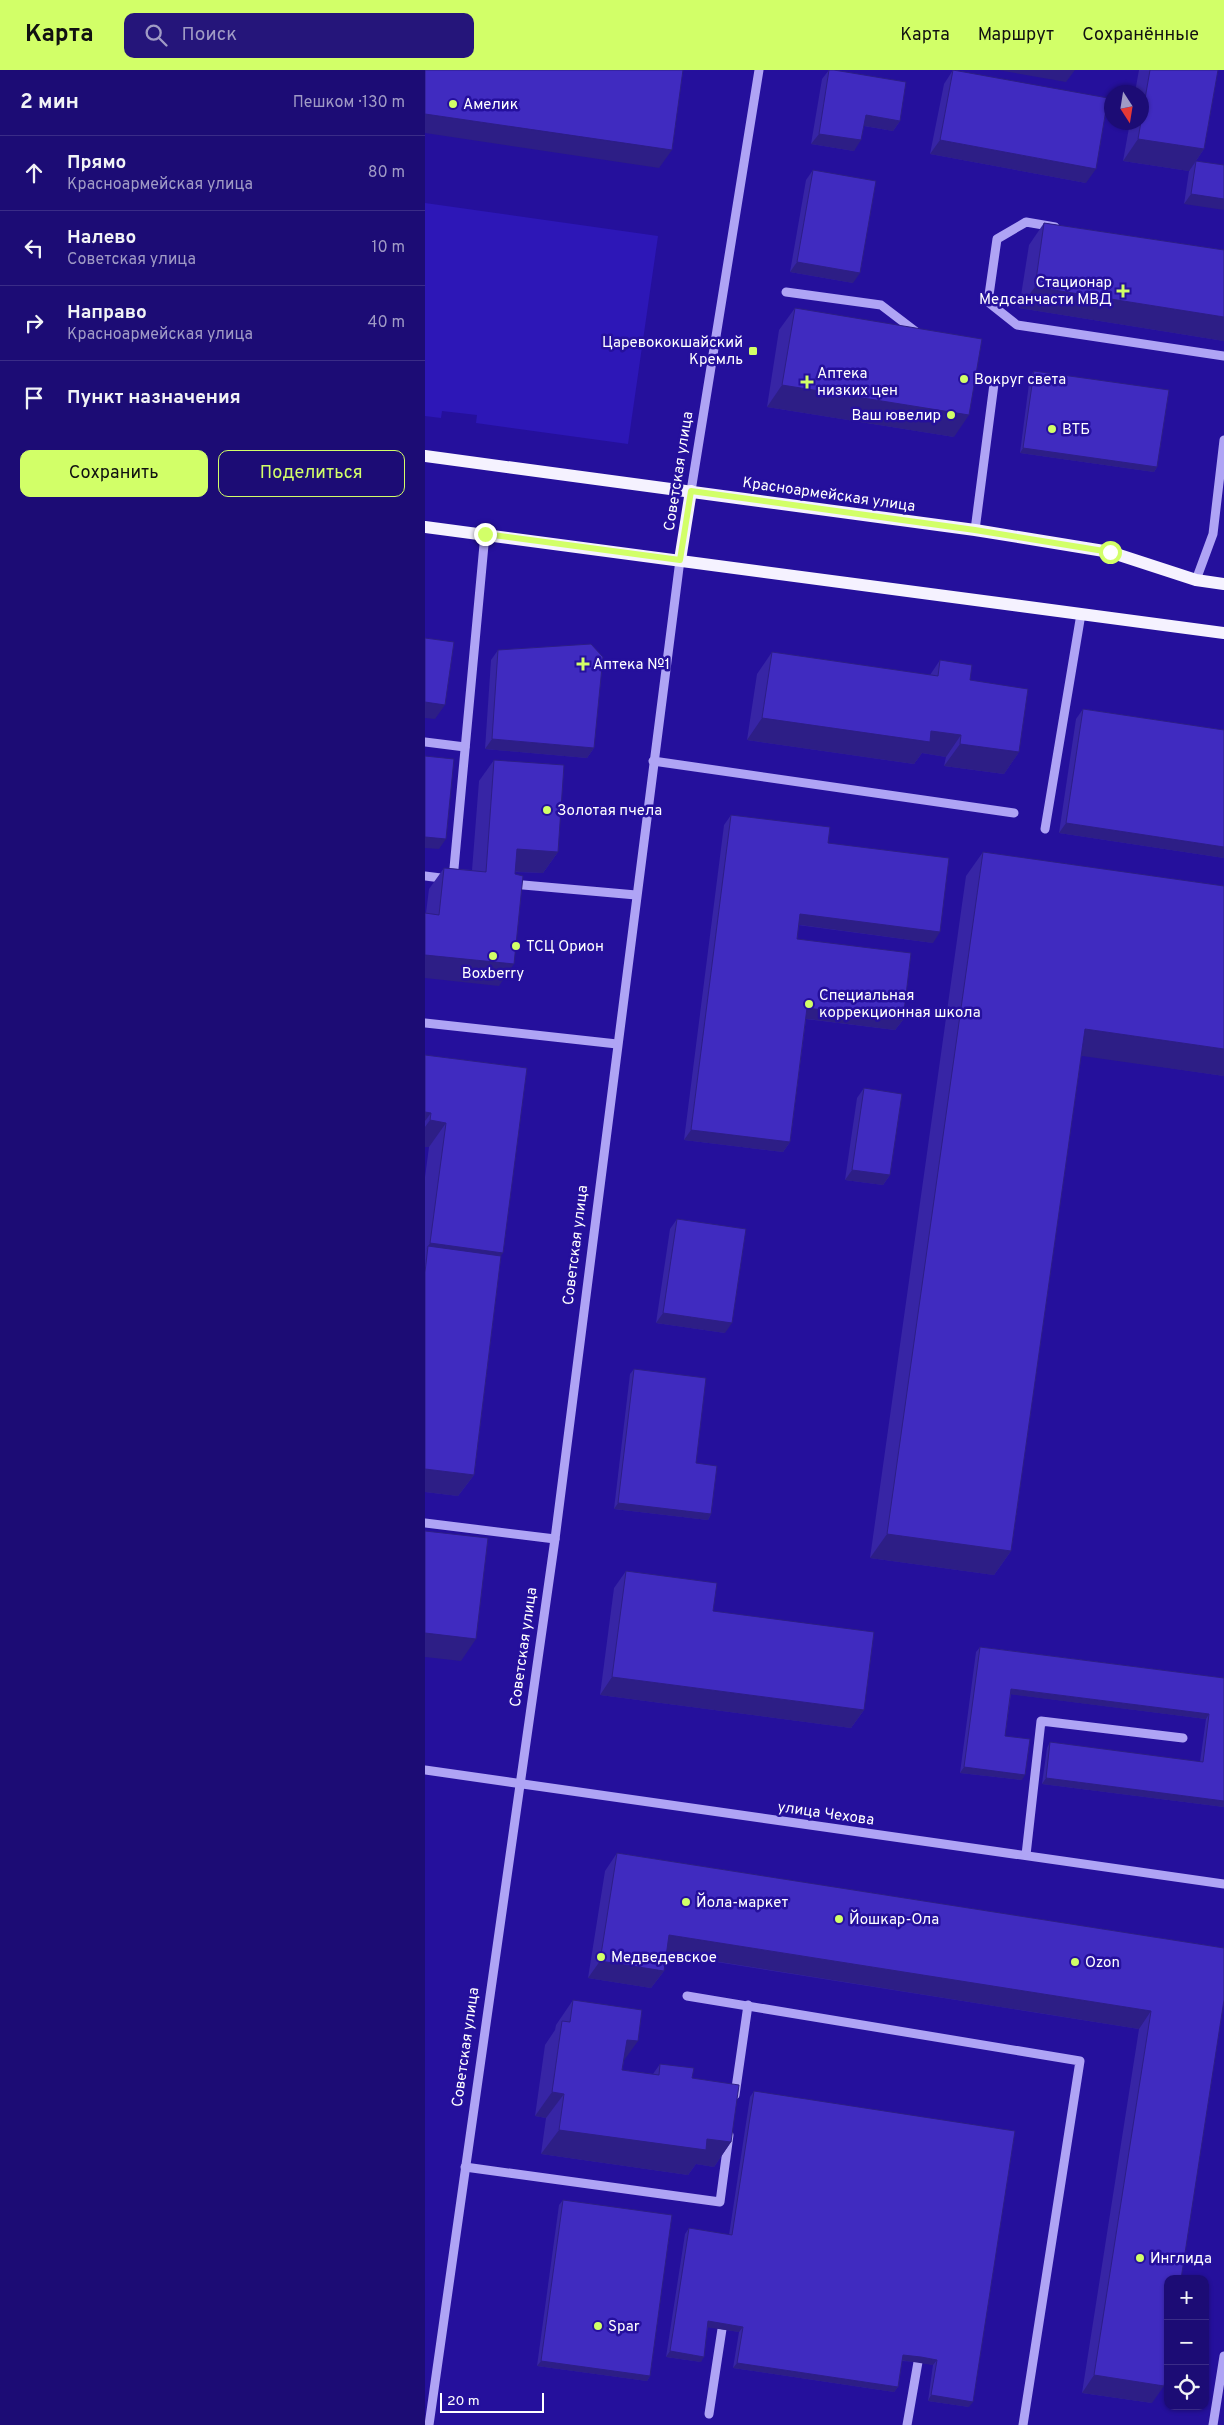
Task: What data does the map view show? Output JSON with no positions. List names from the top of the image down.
{
  "streets": {
    "main road": ["Советская улица", "Красноармейская улица"],
    "street": ["улица Чехова"]
  },
  "crossings": [
    ["Советская улица", "Красноармейская улица"],
    ["Советская улица", "улица Чехова"]
  ],
  "places": {
    "other": [
      "Амелик",
      "Вокруг света",
      "Ваш ювелир",
      "ВТБ",
      "Золотая пчела",
      "ТСЦ Орион",
      "Boxberry",
      "Специальная коррекционная школа",
      "Йола-маркет",
      "Йошкар-Ола",
      "Медведевское",
      "Ozon",
      "Инглида",
      "Spar"
    ],
    "health": ["Стационар Медсанчасти МВД", "Аптека низких цен", "Аптека №1"],
    "transit": ["Царевококшайский Кремль"]
  },
  "scale_bar": "20 m",
  "north": "bottom",
  "page": {
    "header": "Карта",
    "search": "Поиск",
    "nav": ["Карта", "Маршрут", "Сохранённые"],
    "heading": ["2 мин", "Пешком · 130 m"],
    "list": [
      ["Прямо", "Красноармейская улица", "80 m"],
      ["Налево", "Советская улица", "10 m"],
      ["Направо", "Красноармейская улица", "40 m"],
      "Пункт назначения"
    ],
    "buttons": ["Сохранить", "Поделиться"],
    "map_buttons": ["+", "−"],
    "scale": "20 m"
  }
}
